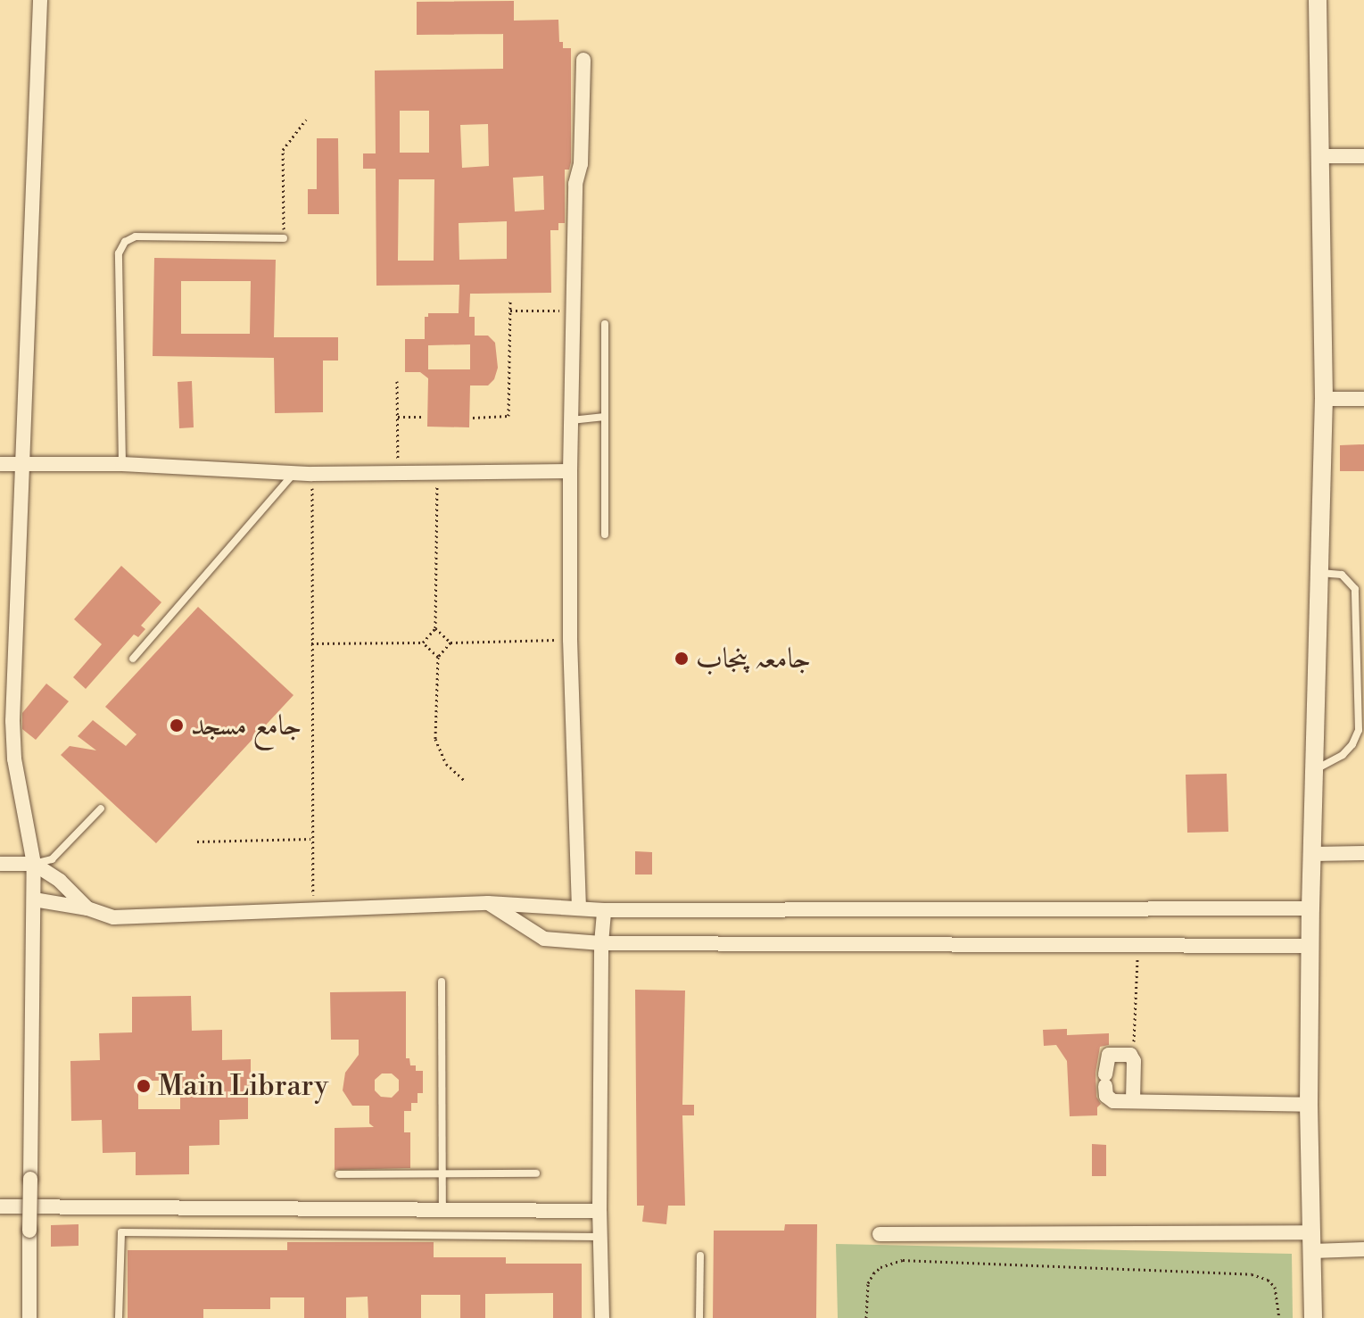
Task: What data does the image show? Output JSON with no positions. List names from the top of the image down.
{
  "places": ["جامعہ پنجاب", "جامع مسجد", "Main Library"]
}
